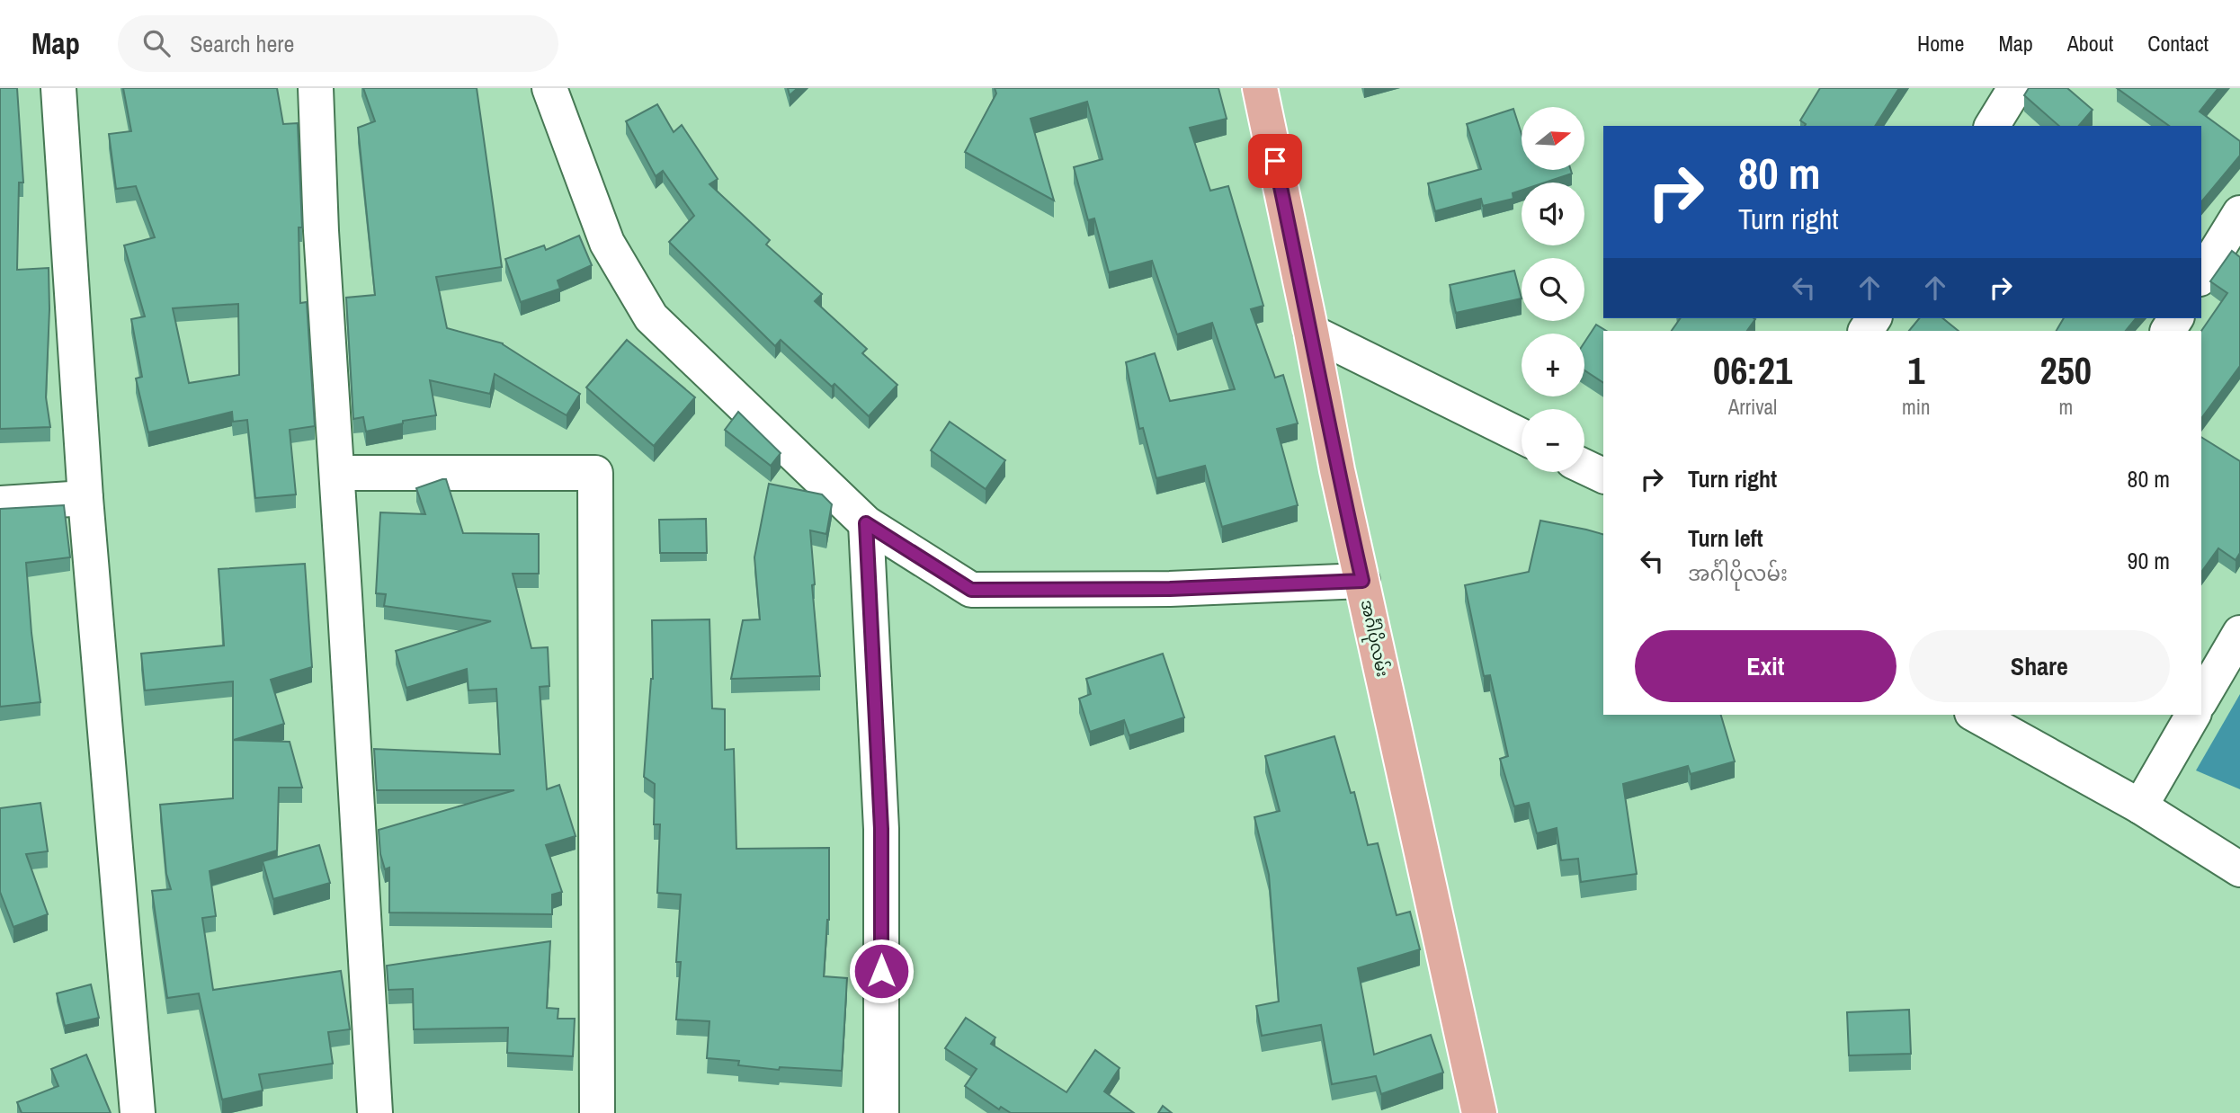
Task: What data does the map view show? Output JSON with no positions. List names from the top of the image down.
{
  "streets": {
    "main road": ["အင်္ဂါပိုလမ်း"]
  },
  "north": "right",
  "page": {
    "header": "Map",
    "search": "Search here",
    "nav": [
      "Home",
      "Map",
      "About",
      "Contact"
    ],
    "map_buttons": ["+", "−"],
    "turn": ["80 m", "Turn right"],
    "eta": [
      "06:21",
      "Arrival",
      "1",
      "min",
      "250",
      "m"
    ],
    "list": [
      {
        "name": "Turn right",
        "value": "80 m"
      },
      {
        "name": "Turn left",
        "note": "အင်္ဂါပိုလမ်း",
        "value": "90 m"
      }
    ],
    "buttons": ["Exit", "Share"]
  }
}
